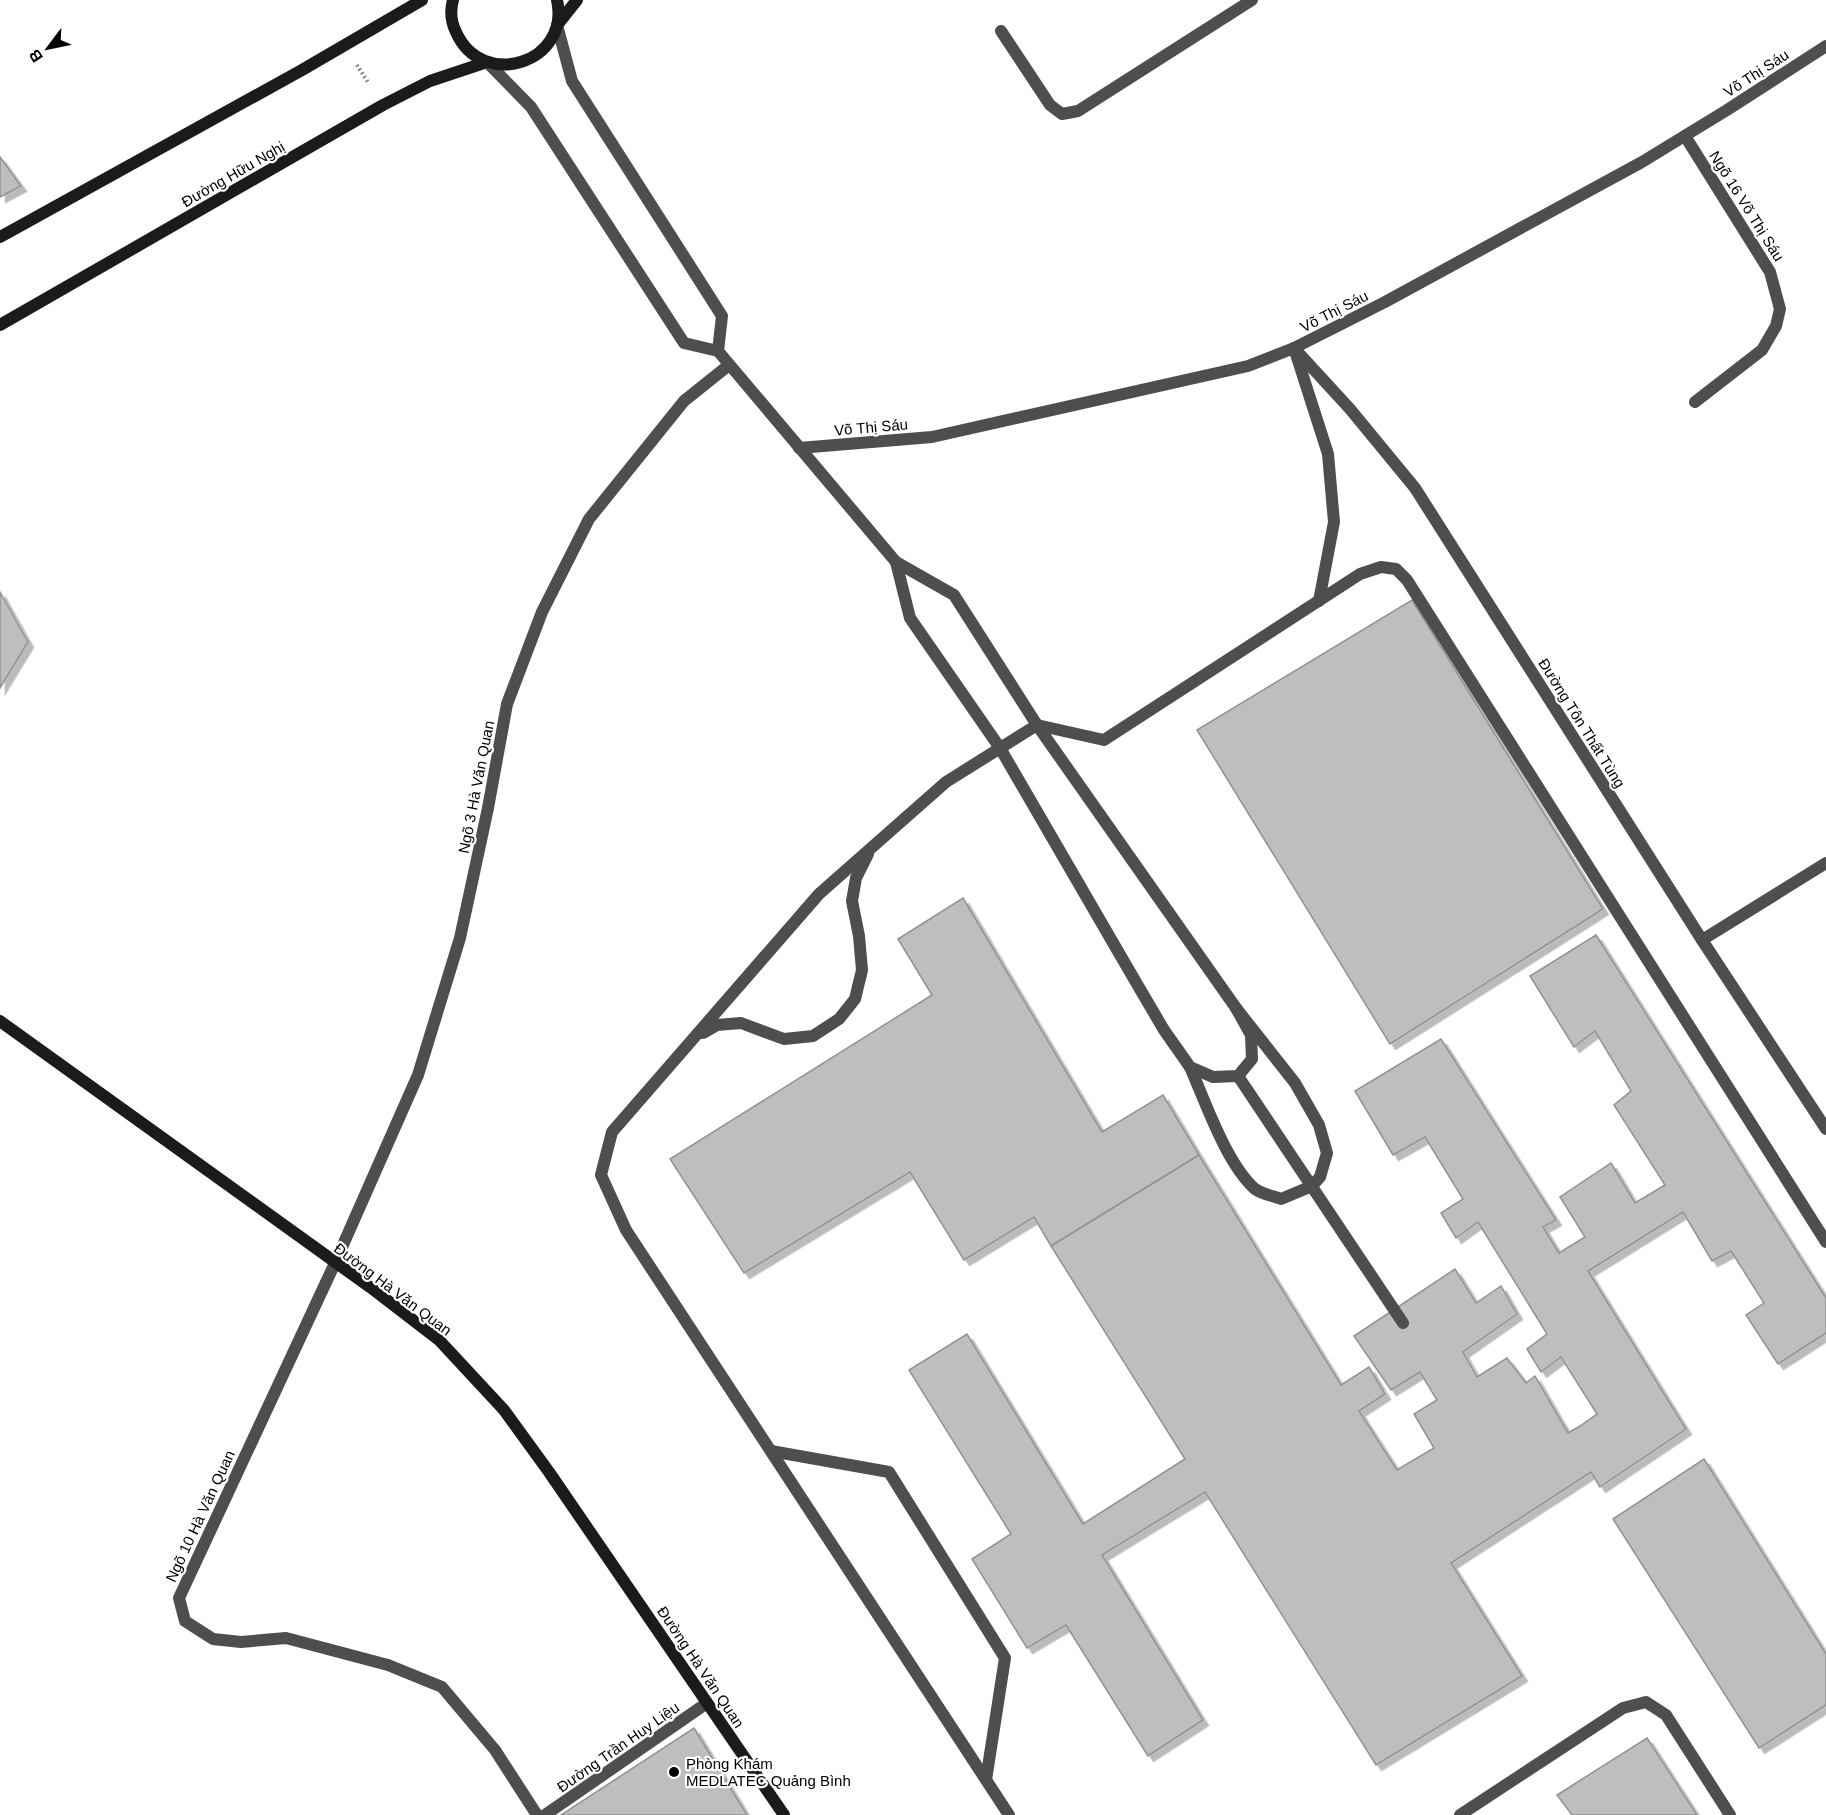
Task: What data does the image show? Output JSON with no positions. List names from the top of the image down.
{
  "streets": {
    "main road": ["Đường Hữu Nghị", "Đường Hà Văn Quan"],
    "street": [
      "Võ Thị Sáu",
      "Ngõ 16 Võ Thị Sáu",
      "Đường Tôn Thất Tùng",
      "Ngõ 3 Hà Văn Quan",
      "Ngõ 10 Hà Văn Quan",
      "Đường Trần Huy Liệu"
    ]
  },
  "crossings": [
    ["Võ Thị Sáu", "Ngõ 16 Võ Thị Sáu"],
    ["Võ Thị Sáu", "Đường Tôn Thất Tùng"],
    ["Ngõ 3 Hà Văn Quan", "Đường Hà Văn Quan"],
    ["Ngõ 3 Hà Văn Quan", "Ngõ 10 Hà Văn Quan"],
    ["Đường Hà Văn Quan", "Ngõ 10 Hà Văn Quan"],
    ["Đường Hà Văn Quan", "Đường Trần Huy Liệu"]
  ],
  "places": ["Phòng Khám MEDLATEC Quảng Bình"],
  "north": "bottom left"
}
